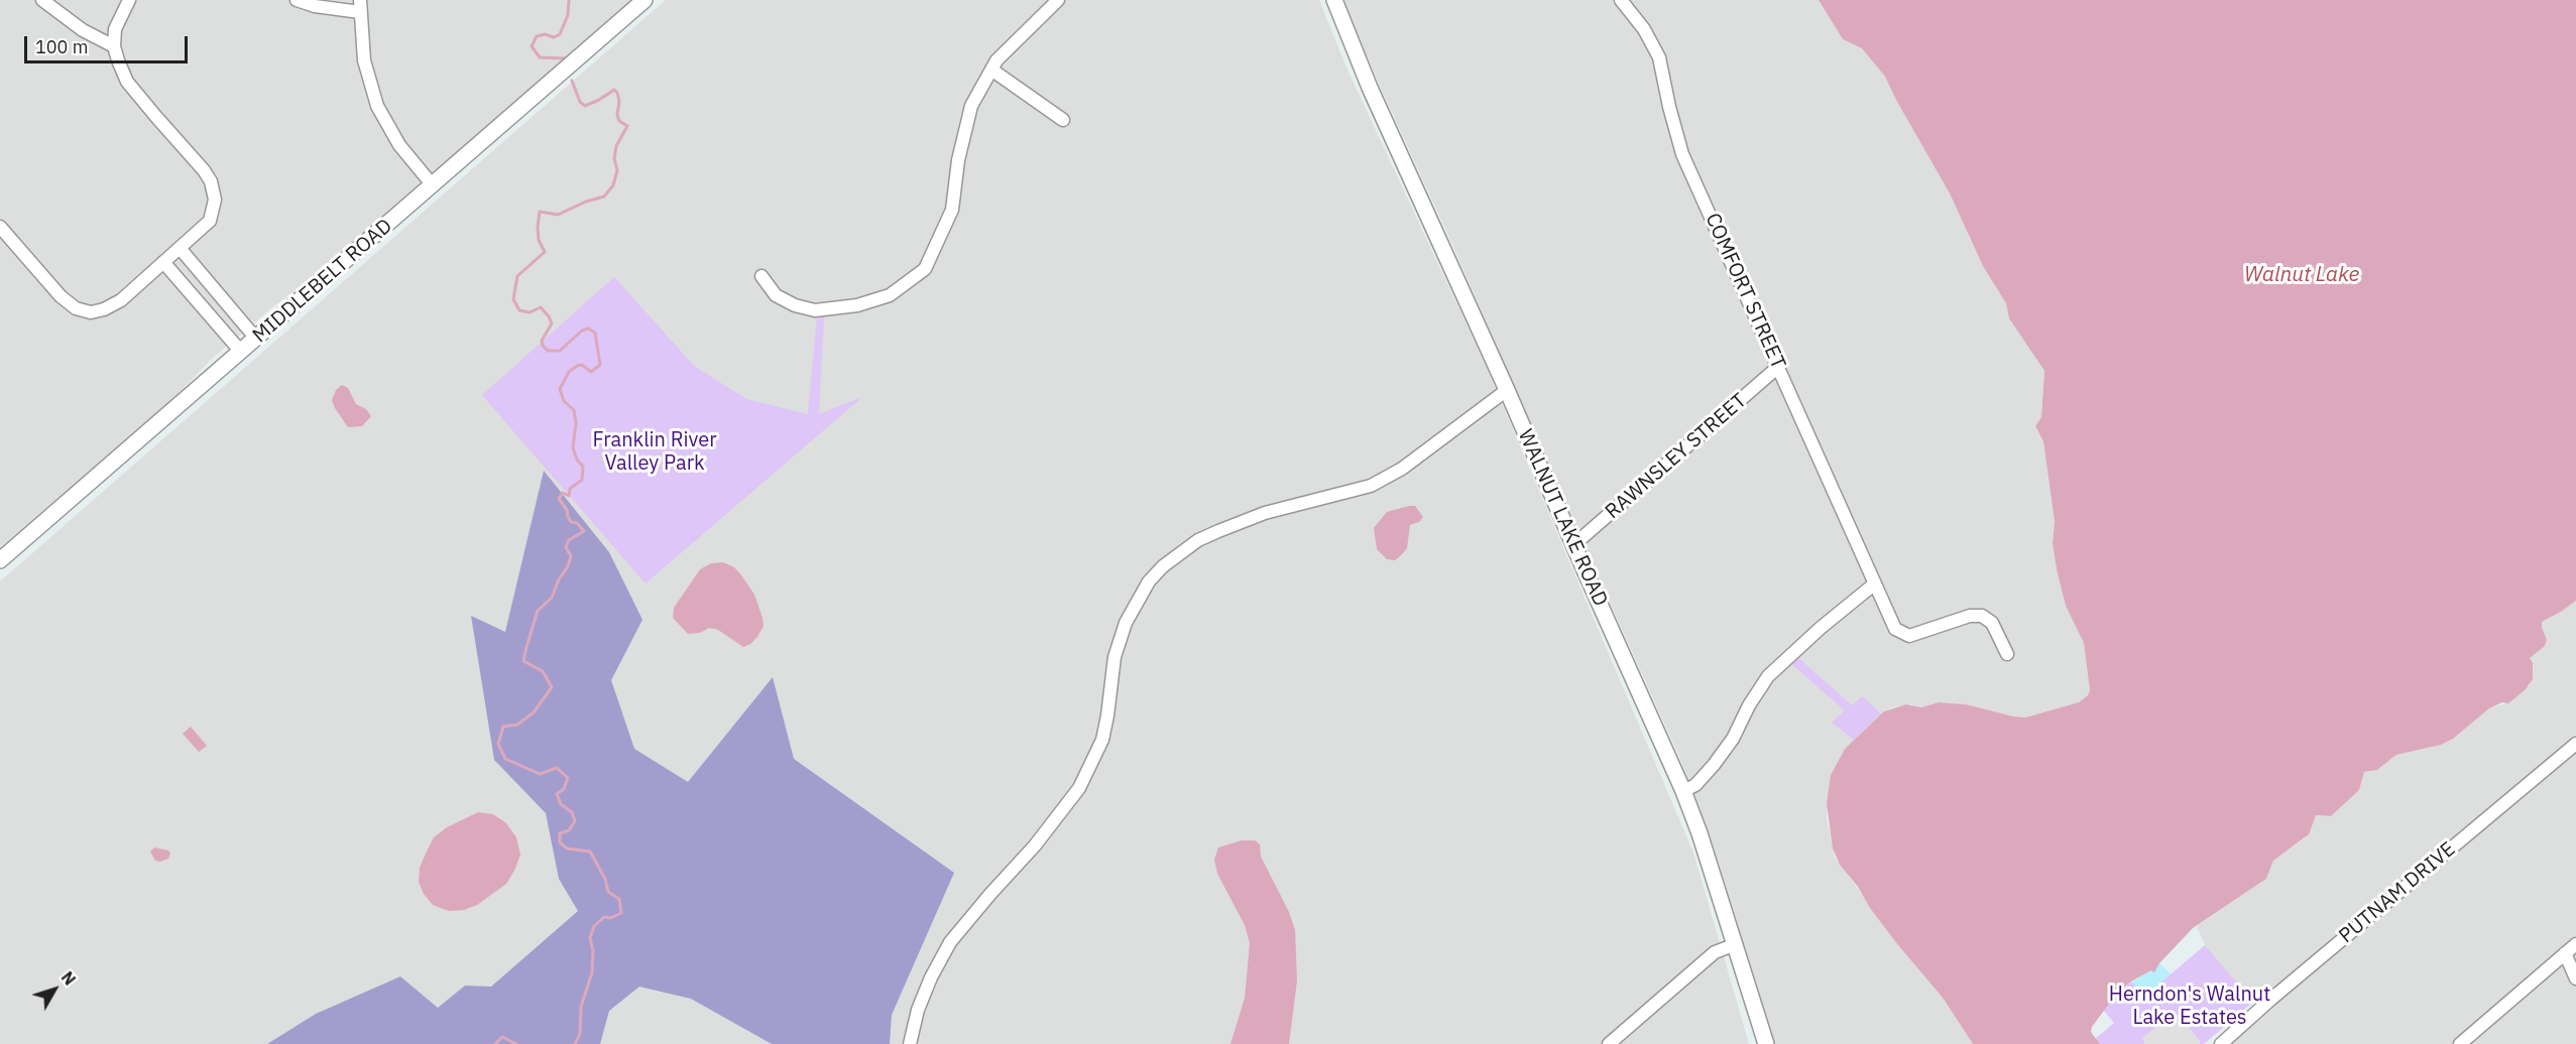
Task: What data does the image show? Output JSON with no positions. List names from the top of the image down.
{
  "streets": {
    "street": [
      "MIDDLEBELT ROAD",
      "COMFORT STREET",
      "RAWNSLEY STREET",
      "WALNUT LAKE ROAD",
      "PUTNAM DRIVE"
    ]
  },
  "crossings": [
    ["COMFORT STREET", "RAWNSLEY STREET"],
    ["RAWNSLEY STREET", "WALNUT LAKE ROAD"]
  ],
  "water": ["Walnut Lake"],
  "parks": ["Franklin River Valley Park", "Herndon's Walnut Lake Estates"],
  "scale_bar": "100 m",
  "north": "top right"
}
